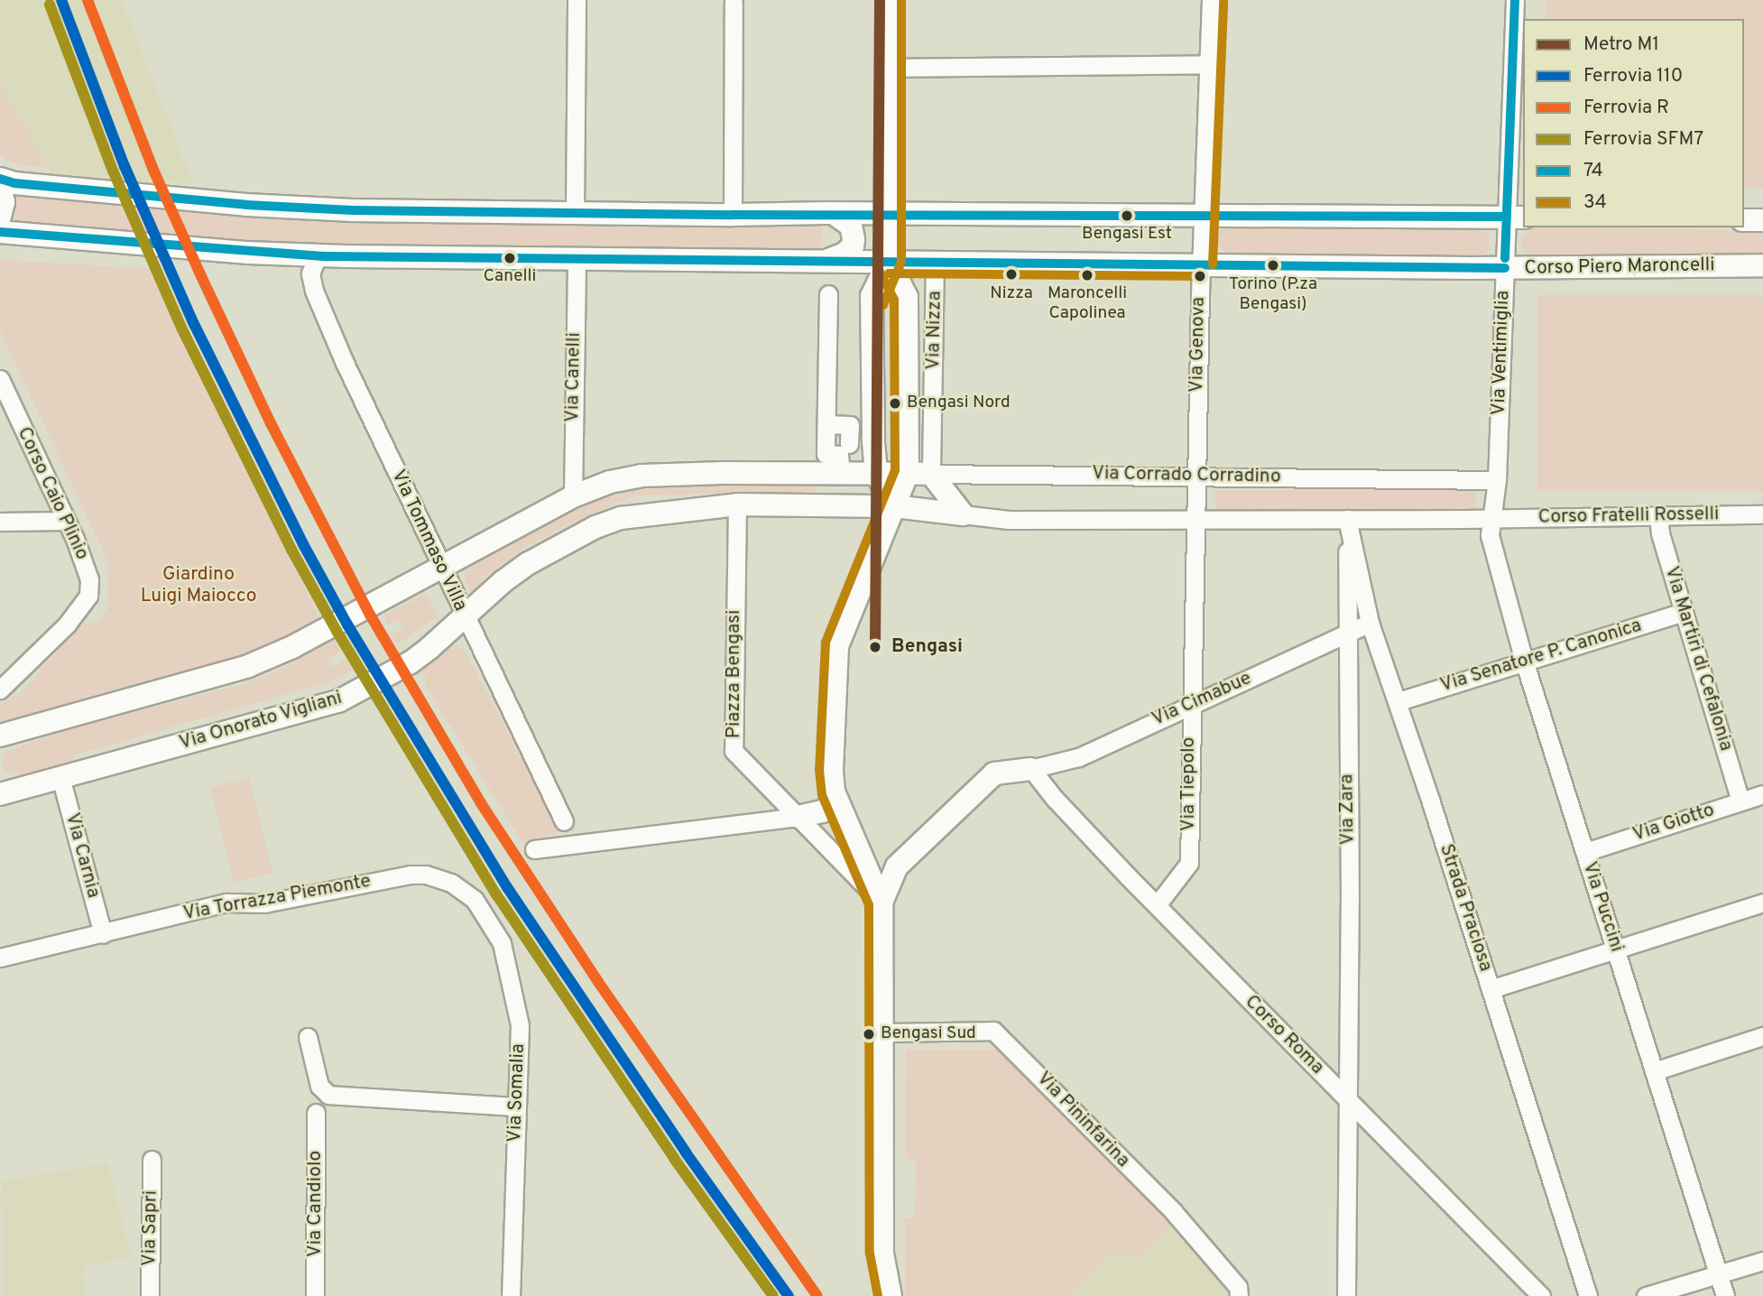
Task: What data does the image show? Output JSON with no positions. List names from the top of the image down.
{
  "streets": {
    "main road": [
      "Corso Piero Maroncelli",
      "Via Nizza",
      "Via Corrado Corradino",
      "Via Onorato Vigliani"
    ],
    "street": [
      "Via Genova",
      "Via Ventimiglia",
      "Via Canelli",
      "Corso Caio Plinio",
      "Corso Fratelli Rosselli",
      "Via Tommaso Villa",
      "Via Senatore P. Canonica",
      "Via Martiri di Cefalonia",
      "Piazza Bengasi",
      "Via Cimabue",
      "Via Tiepolo",
      "Via Zara",
      "Via Giotto",
      "Via Carnia",
      "Via Torrazza Piemonte",
      "Via Puccini",
      "Strada Praciosa",
      "Corso Roma",
      "Via Somalia",
      "Via Pininfarina",
      "Via Candiolo",
      "Via Sapri"
    ]
  },
  "crossings": [
    ["Corso Piero Maroncelli", "Via Nizza"],
    ["Corso Piero Maroncelli", "Via Genova"],
    ["Corso Piero Maroncelli", "Via Ventimiglia"],
    ["Corso Piero Maroncelli", "Via Canelli"],
    ["Corso Piero Maroncelli", "Via Tommaso Villa"],
    ["Via Nizza", "Via Corrado Corradino"],
    ["Via Genova", "Via Corrado Corradino"],
    ["Via Genova", "Via Tiepolo"],
    ["Via Ventimiglia", "Via Corrado Corradino"],
    ["Via Ventimiglia", "Corso Fratelli Rosselli"],
    ["Via Ventimiglia", "Via Puccini"],
    ["Corso Fratelli Rosselli", "Via Martiri di Cefalonia"],
    ["Corso Fratelli Rosselli", "Via Puccini"],
    ["Via Tommaso Villa", "Via Onorato Vigliani"],
    ["Via Senatore P. Canonica", "Via Martiri di Cefalonia"],
    ["Via Senatore P. Canonica", "Via Puccini"],
    ["Via Senatore P. Canonica", "Strada Praciosa"],
    ["Via Martiri di Cefalonia", "Via Giotto"],
    ["Piazza Bengasi", "Via Onorato Vigliani"],
    ["Via Cimabue", "Via Tiepolo"],
    ["Via Cimabue", "Via Zara"],
    ["Via Cimabue", "Strada Praciosa"],
    ["Via Cimabue", "Corso Roma"],
    ["Via Onorato Vigliani", "Via Carnia"],
    ["Via Tiepolo", "Corso Roma"],
    ["Via Zara", "Strada Praciosa"],
    ["Via Zara", "Corso Roma"],
    ["Via Giotto", "Via Puccini"],
    ["Via Carnia", "Via Torrazza Piemonte"],
    ["Via Torrazza Piemonte", "Via Somalia"]
  ],
  "parks": ["Giardino Luigi Maiocco"],
  "places": [
    "Bengasi Est",
    "Canelli",
    "Torino (P.za Bengasi)",
    "Nizza",
    "Maroncelli Capolinea",
    "Bengasi Nord",
    "Bengasi",
    "Bengasi Sud"
  ],
  "lines": [
    "metro line M1",
    "rail line 110",
    "rail line R",
    "transit line 74",
    "transit line 34",
    "rail line SFM7"
  ],
  "legend": [
    "Metro M1",
    "Ferrovia 110",
    "Ferrovia R",
    "Ferrovia SFM7",
    "74",
    "34"
  ]
}
